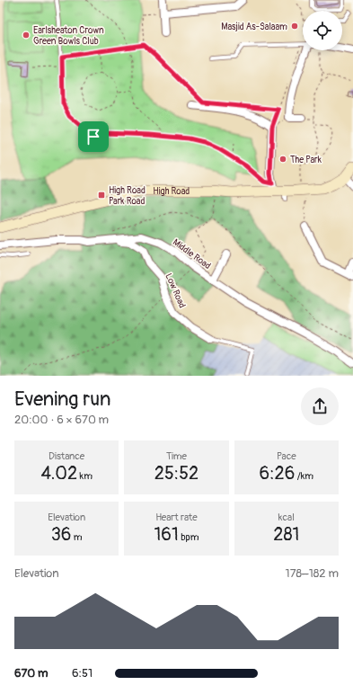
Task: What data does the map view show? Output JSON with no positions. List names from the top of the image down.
{
  "streets": {
    "street": ["High Road", "Middle Road", "Low Road"]
  },
  "crossings": [
    ["Middle Road", "Low Road"]
  ],
  "places": {
    "other": ["Masjid As-Salaam", "Earlsheaton Crown Green Bowls Club", "The Park"],
    "transit": ["High Road Park Road"]
  },
  "page": {
    "heading": ["Evening run", "20:00 · 6 × 670 m"],
    "stats": [
      ["Distance", "4.02 km"],
      ["Time", "25:52"],
      ["Pace", "6:26 /km"],
      ["Elevation", "36 m"],
      ["Heart rate", "161 bpm"],
      ["kcal", "281"]
    ],
    "chart": ["Elevation", "178–182 m"],
    "list": [
      {
        "name": "670 m",
        "note": "6:51"
      }
    ]
  }
}
